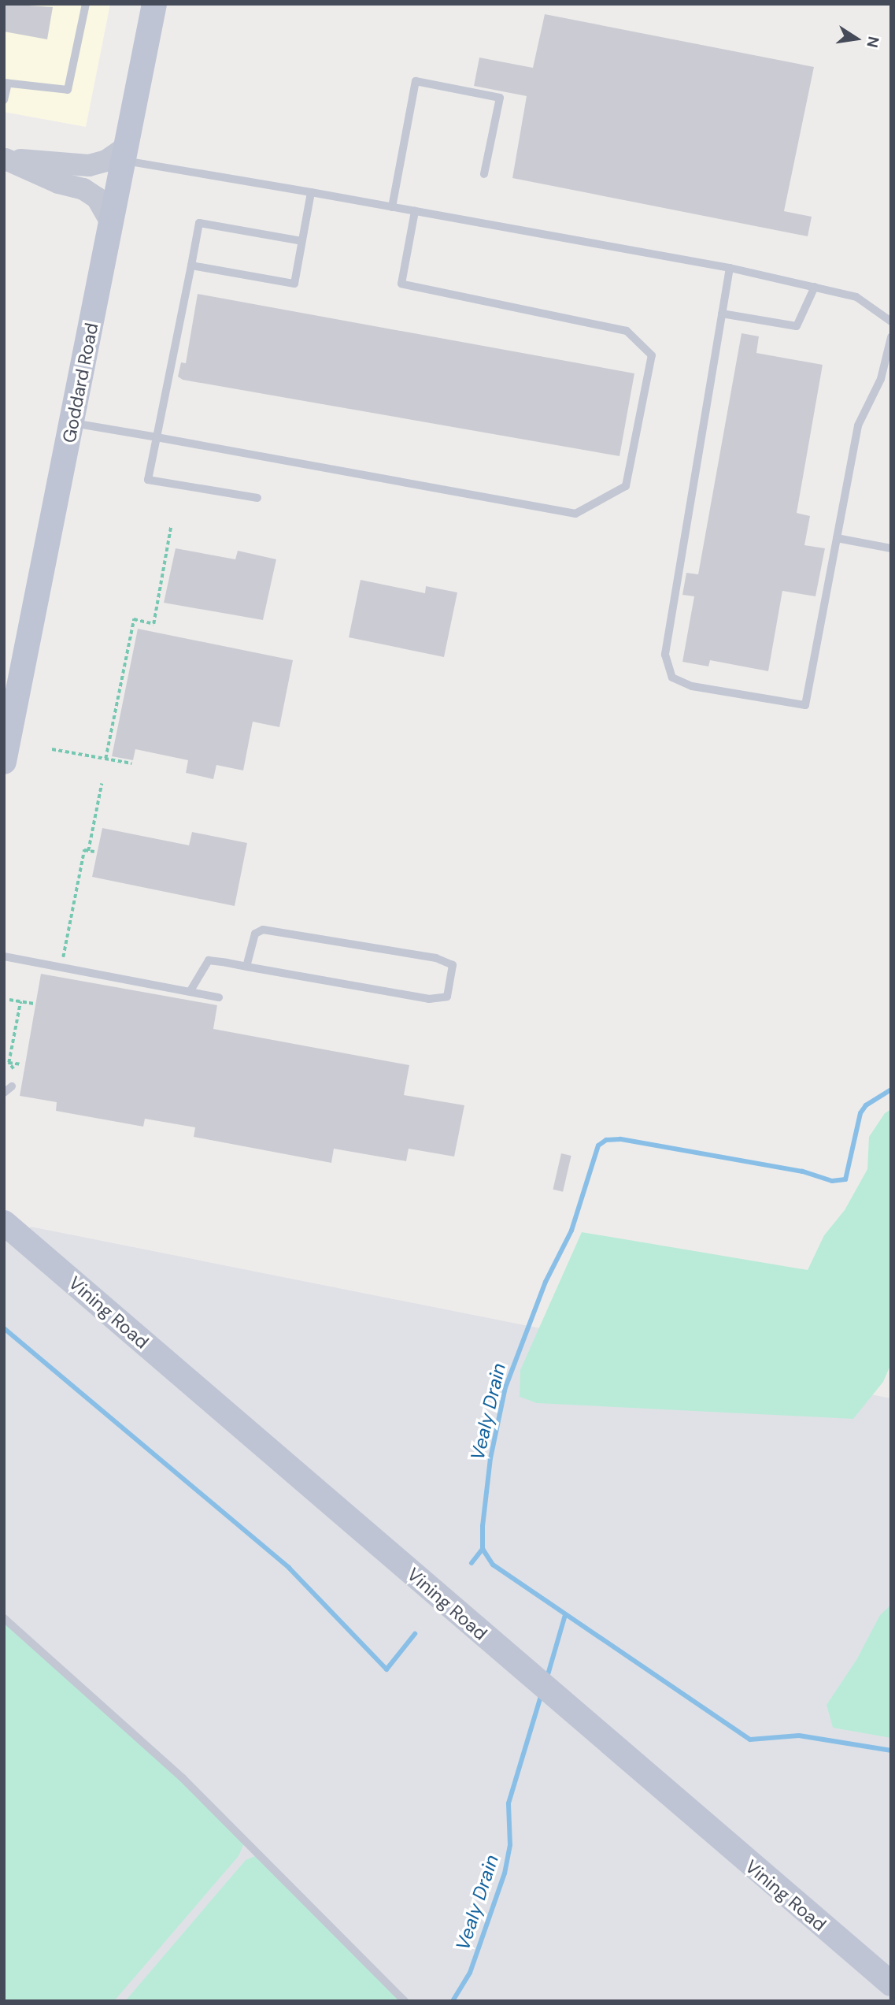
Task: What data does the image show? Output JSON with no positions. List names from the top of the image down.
{
  "streets": {
    "main road": ["Goddard Road", "Vining Road"]
  },
  "water": ["Vealy Drain"],
  "north": "right"
}
